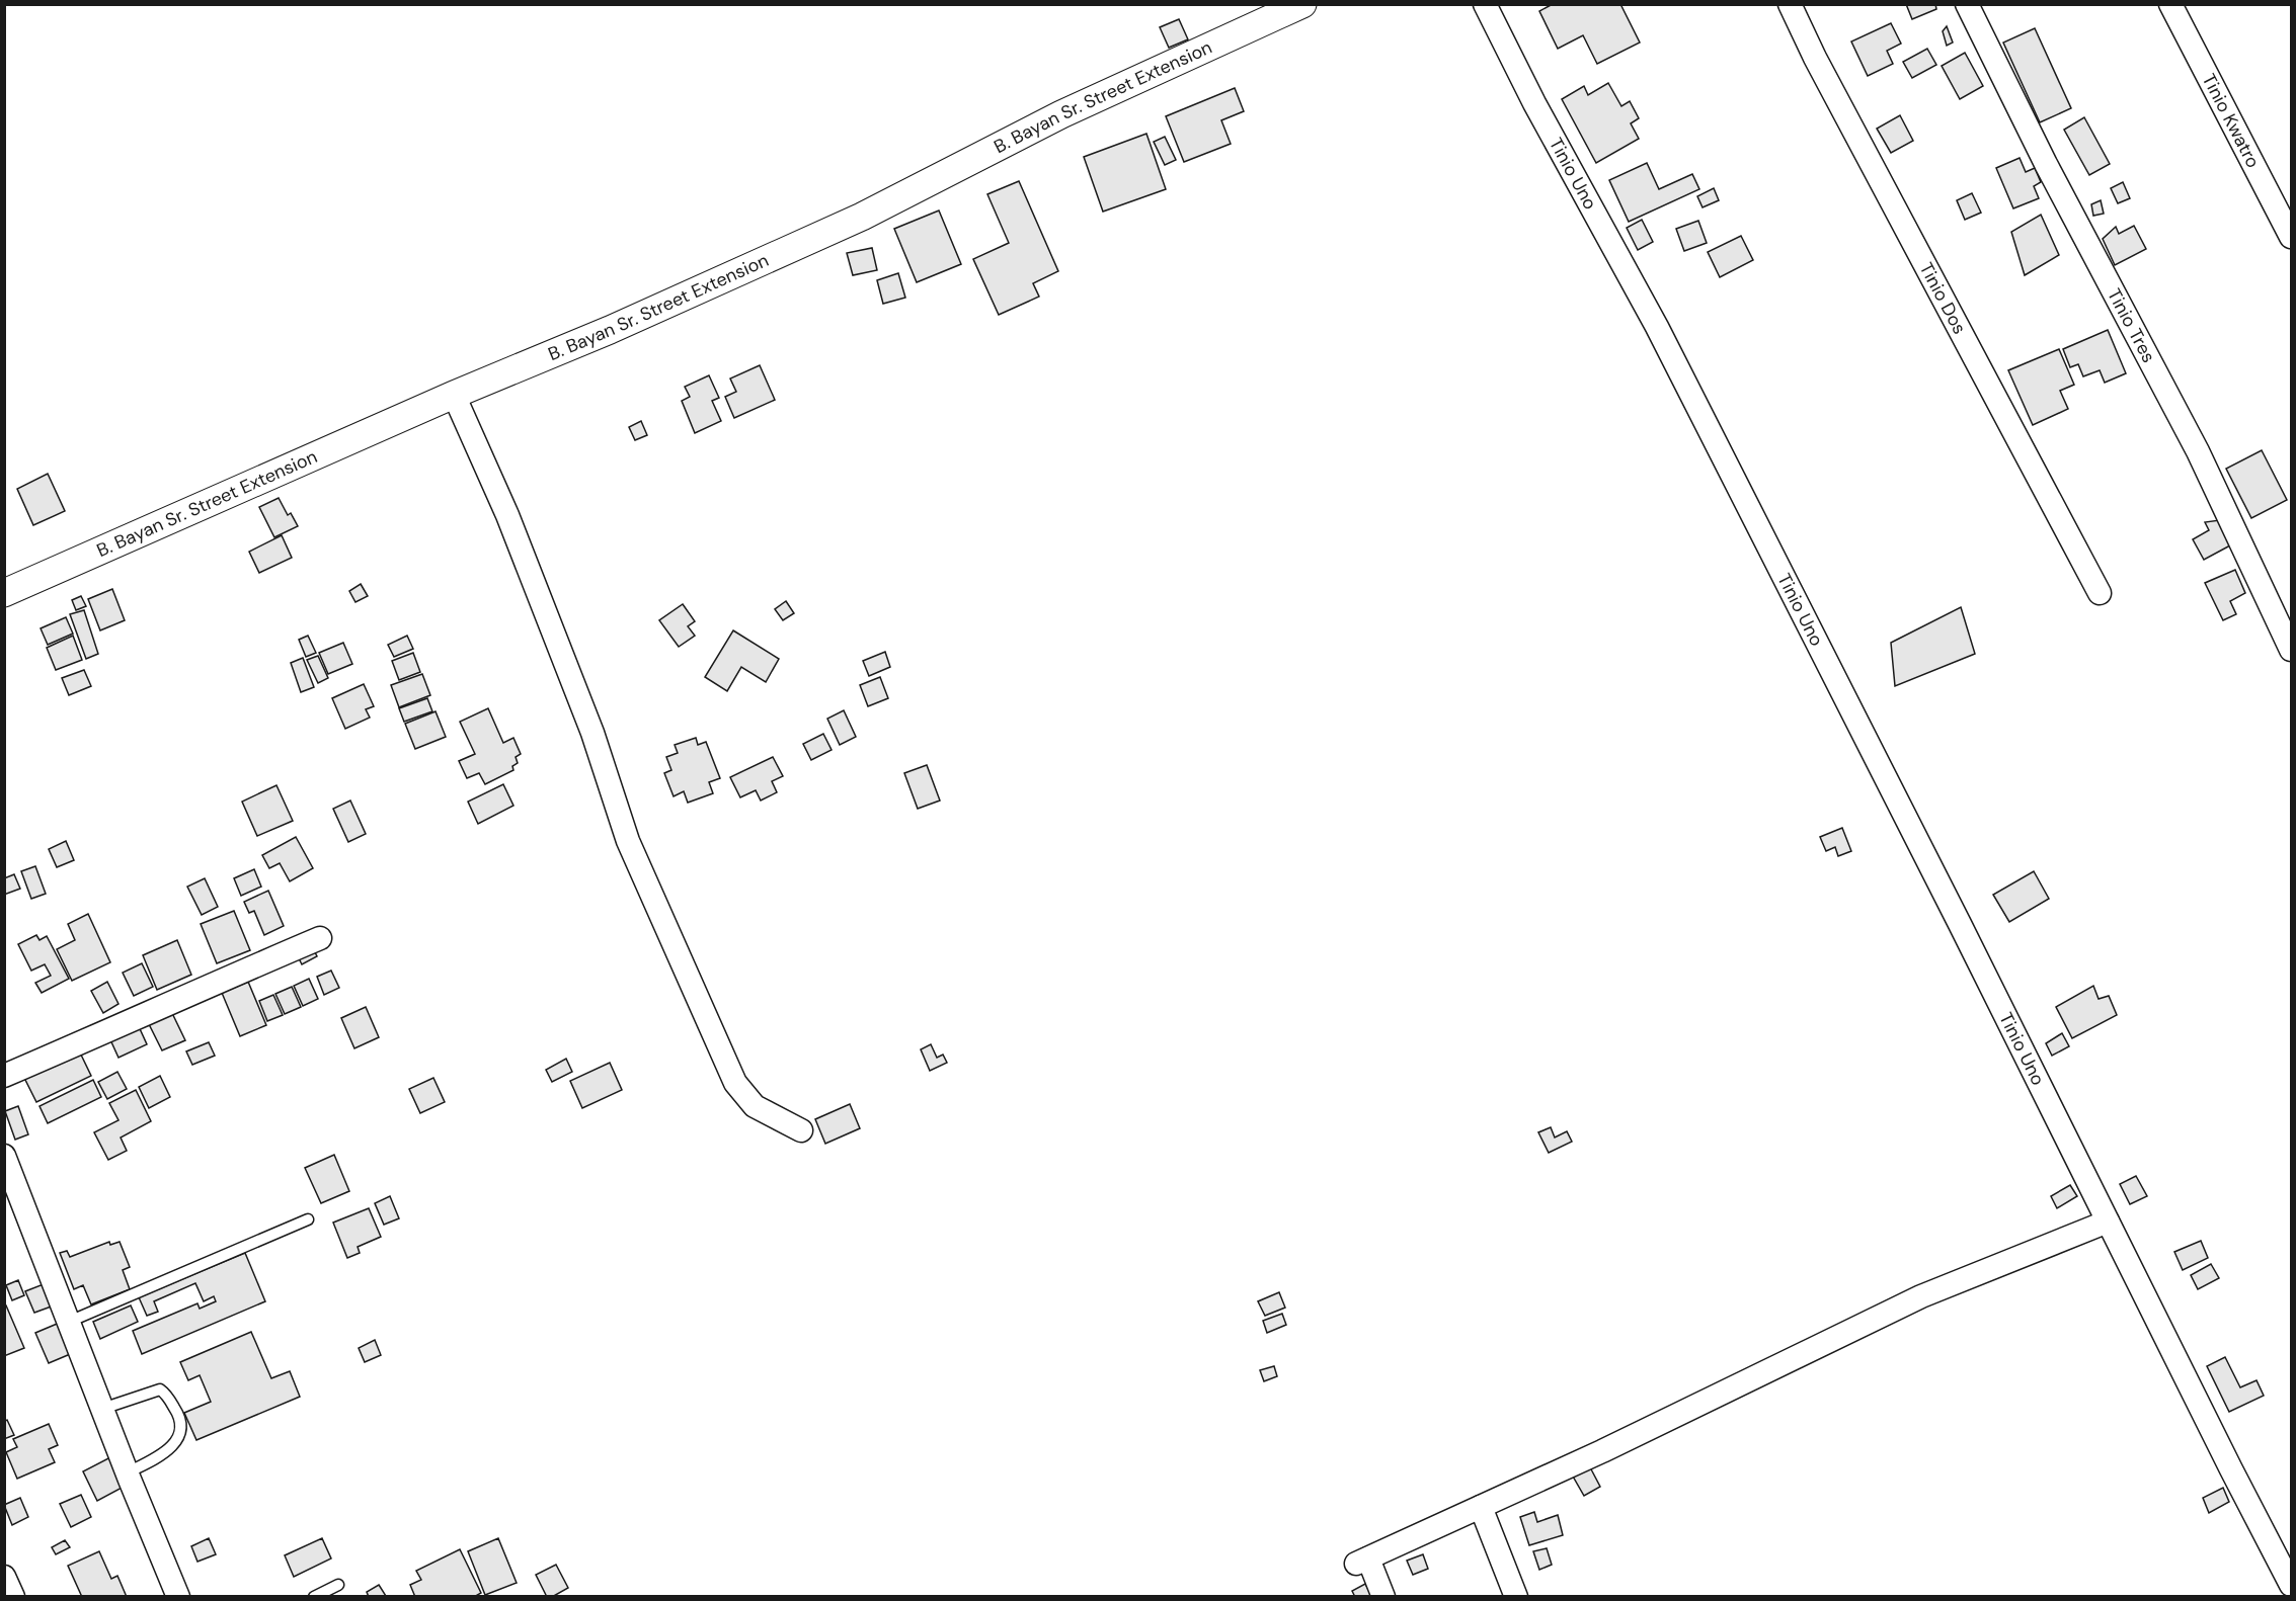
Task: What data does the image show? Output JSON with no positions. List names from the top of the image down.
{
  "streets": {
    "street": [
      "B. Bayan Sr. Street Extension",
      "Tinio Kwatro",
      "Tinio Uno",
      "Tinio Dos",
      "Tinio Tres"
    ]
  }
}
